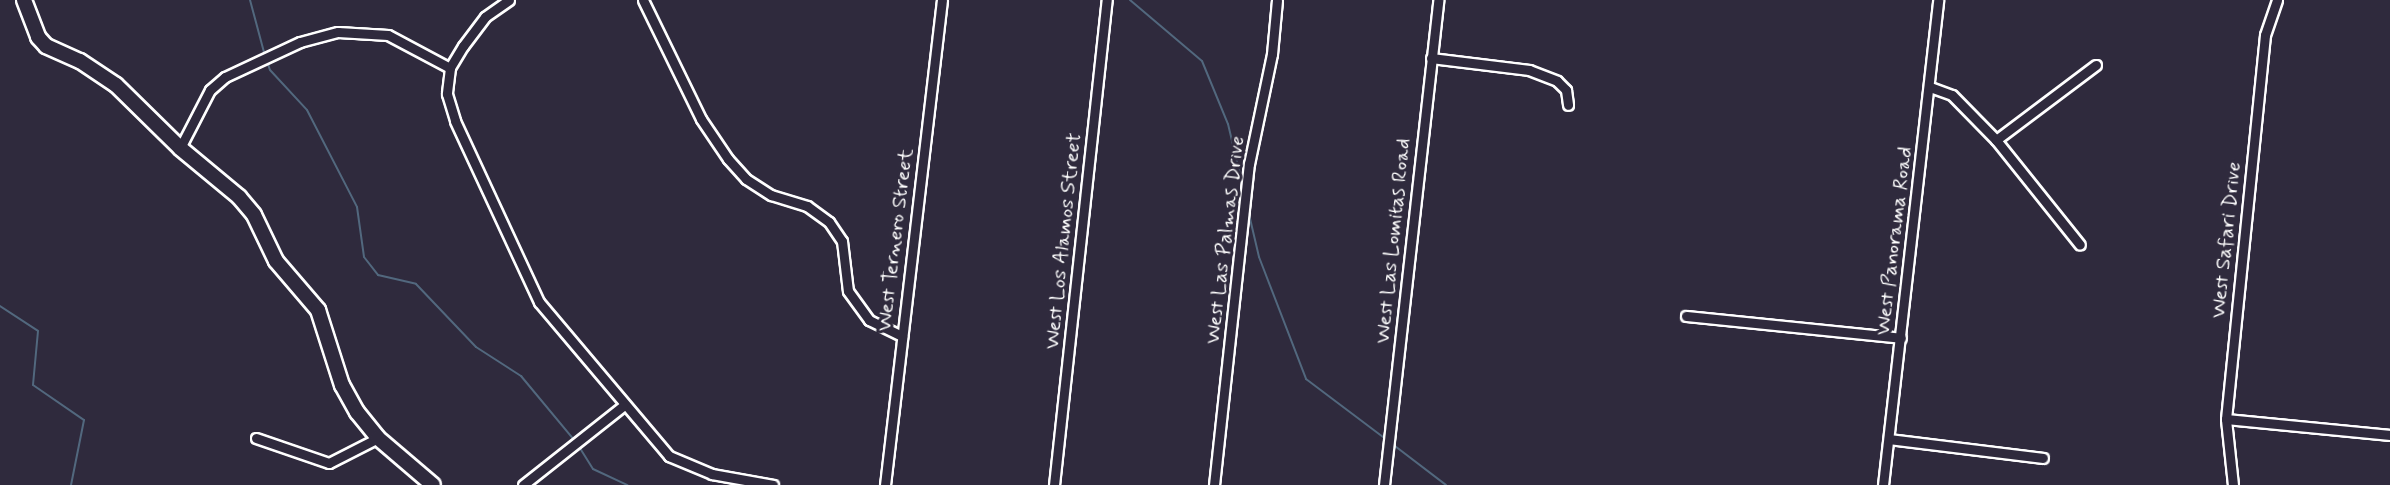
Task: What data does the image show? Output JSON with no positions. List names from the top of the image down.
{
  "streets": {
    "street": [
      "West Ternero Street",
      "West Las Palmas Drive",
      "West Safari Drive",
      "West Los Alamos Street",
      "West Las Lomitas Road",
      "West Panorama Road"
    ]
  }
}
